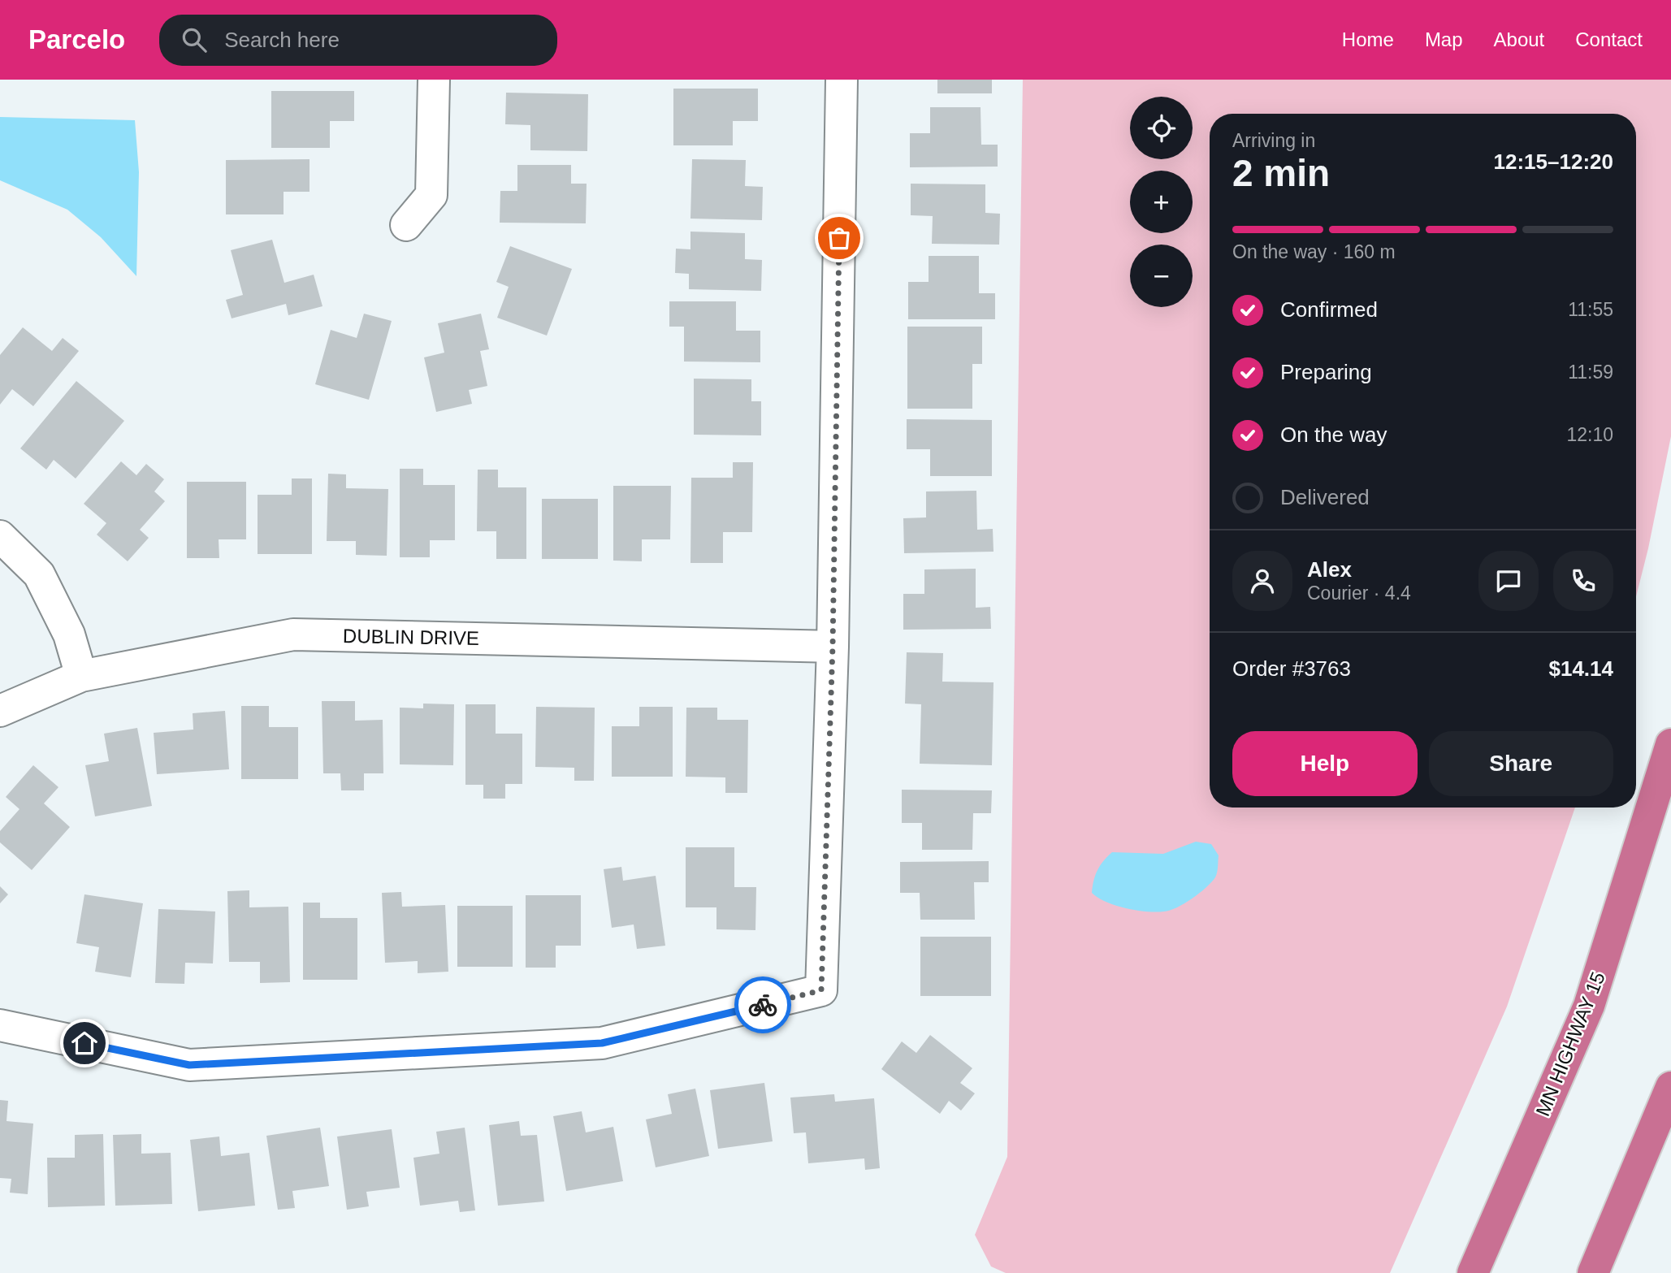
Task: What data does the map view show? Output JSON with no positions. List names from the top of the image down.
{
  "streets": {
    "highway": ["MN HIGHWAY 15"],
    "street": ["DUBLIN DRIVE"]
  },
  "page": {
    "header": "Parcelo",
    "search": "Search here",
    "nav": [
      "Home",
      "Map",
      "About",
      "Contact"
    ],
    "map_buttons": ["+", "−"],
    "heading": ["2 min", "Arriving in", "12:15–12:20"],
    "panel": [
      "Alex",
      "Courier · 4.4",
      "Order #3763",
      "$14.14"
    ],
    "bar": "On the way · 160 m",
    "list": [
      ["Confirmed", "11:55"],
      ["Preparing", "11:59"],
      ["On the way", "12:10"],
      "Delivered"
    ],
    "buttons": ["Help", "Share"]
  }
}
